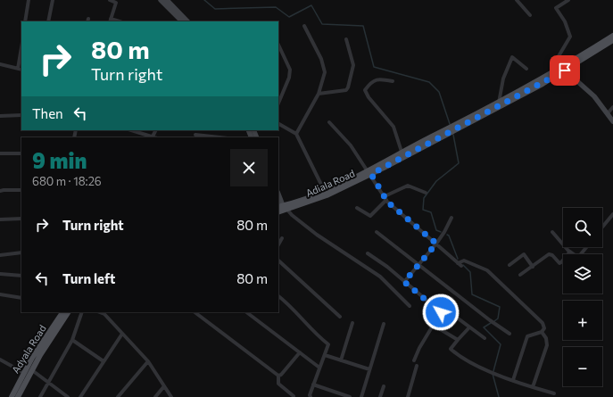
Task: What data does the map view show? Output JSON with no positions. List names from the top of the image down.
{
  "streets": {
    "main road": ["Adiala Road", "Adyala Road"]
  },
  "page": {
    "turn": ["80 m", "Turn right"],
    "then": "Then",
    "heading": ["9 min", "680 m · 18:26"],
    "list": [
      {
        "name": "Turn right",
        "value": "80 m"
      },
      {
        "name": "Turn left",
        "value": "80 m"
      }
    ],
    "map_buttons": ["+", "−"]
  }
}
